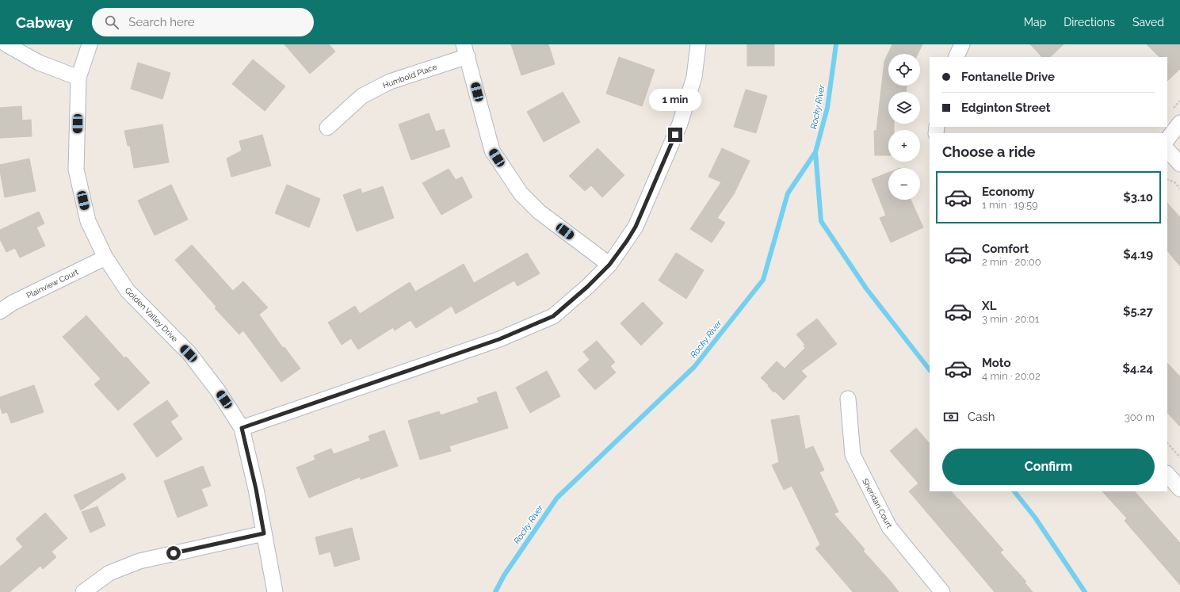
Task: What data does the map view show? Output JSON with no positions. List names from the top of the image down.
{
  "streets": {
    "street": [
      "Humbold Place",
      "Plainview Court",
      "Golden Valley Drive",
      "Sheridan Court"
    ]
  },
  "crossings": [
    ["Plainview Court", "Golden Valley Drive"]
  ],
  "water": ["Rocky River"],
  "page": {
    "header": "Cabway",
    "search": "Search here",
    "nav": ["Map", "Directions", "Saved"],
    "map_buttons": ["+", "−"],
    "banner": ["Fontanelle Drive", "Edginton Street"],
    "bubble": "1 min",
    "heading": "Choose a ride",
    "list": [
      {
        "name": "Economy",
        "note": "1 min · 19:59",
        "value": "$3.10"
      },
      {
        "name": "Comfort",
        "note": "2 min · 20:00",
        "value": "$4.19"
      },
      {
        "name": "XL",
        "note": "3 min · 20:01",
        "value": "$5.27"
      },
      {
        "name": "Moto",
        "note": "4 min · 20:02",
        "value": "$4.24"
      }
    ],
    "pay": ["Cash", "300 m"],
    "buttons": "Confirm"
  }
}
